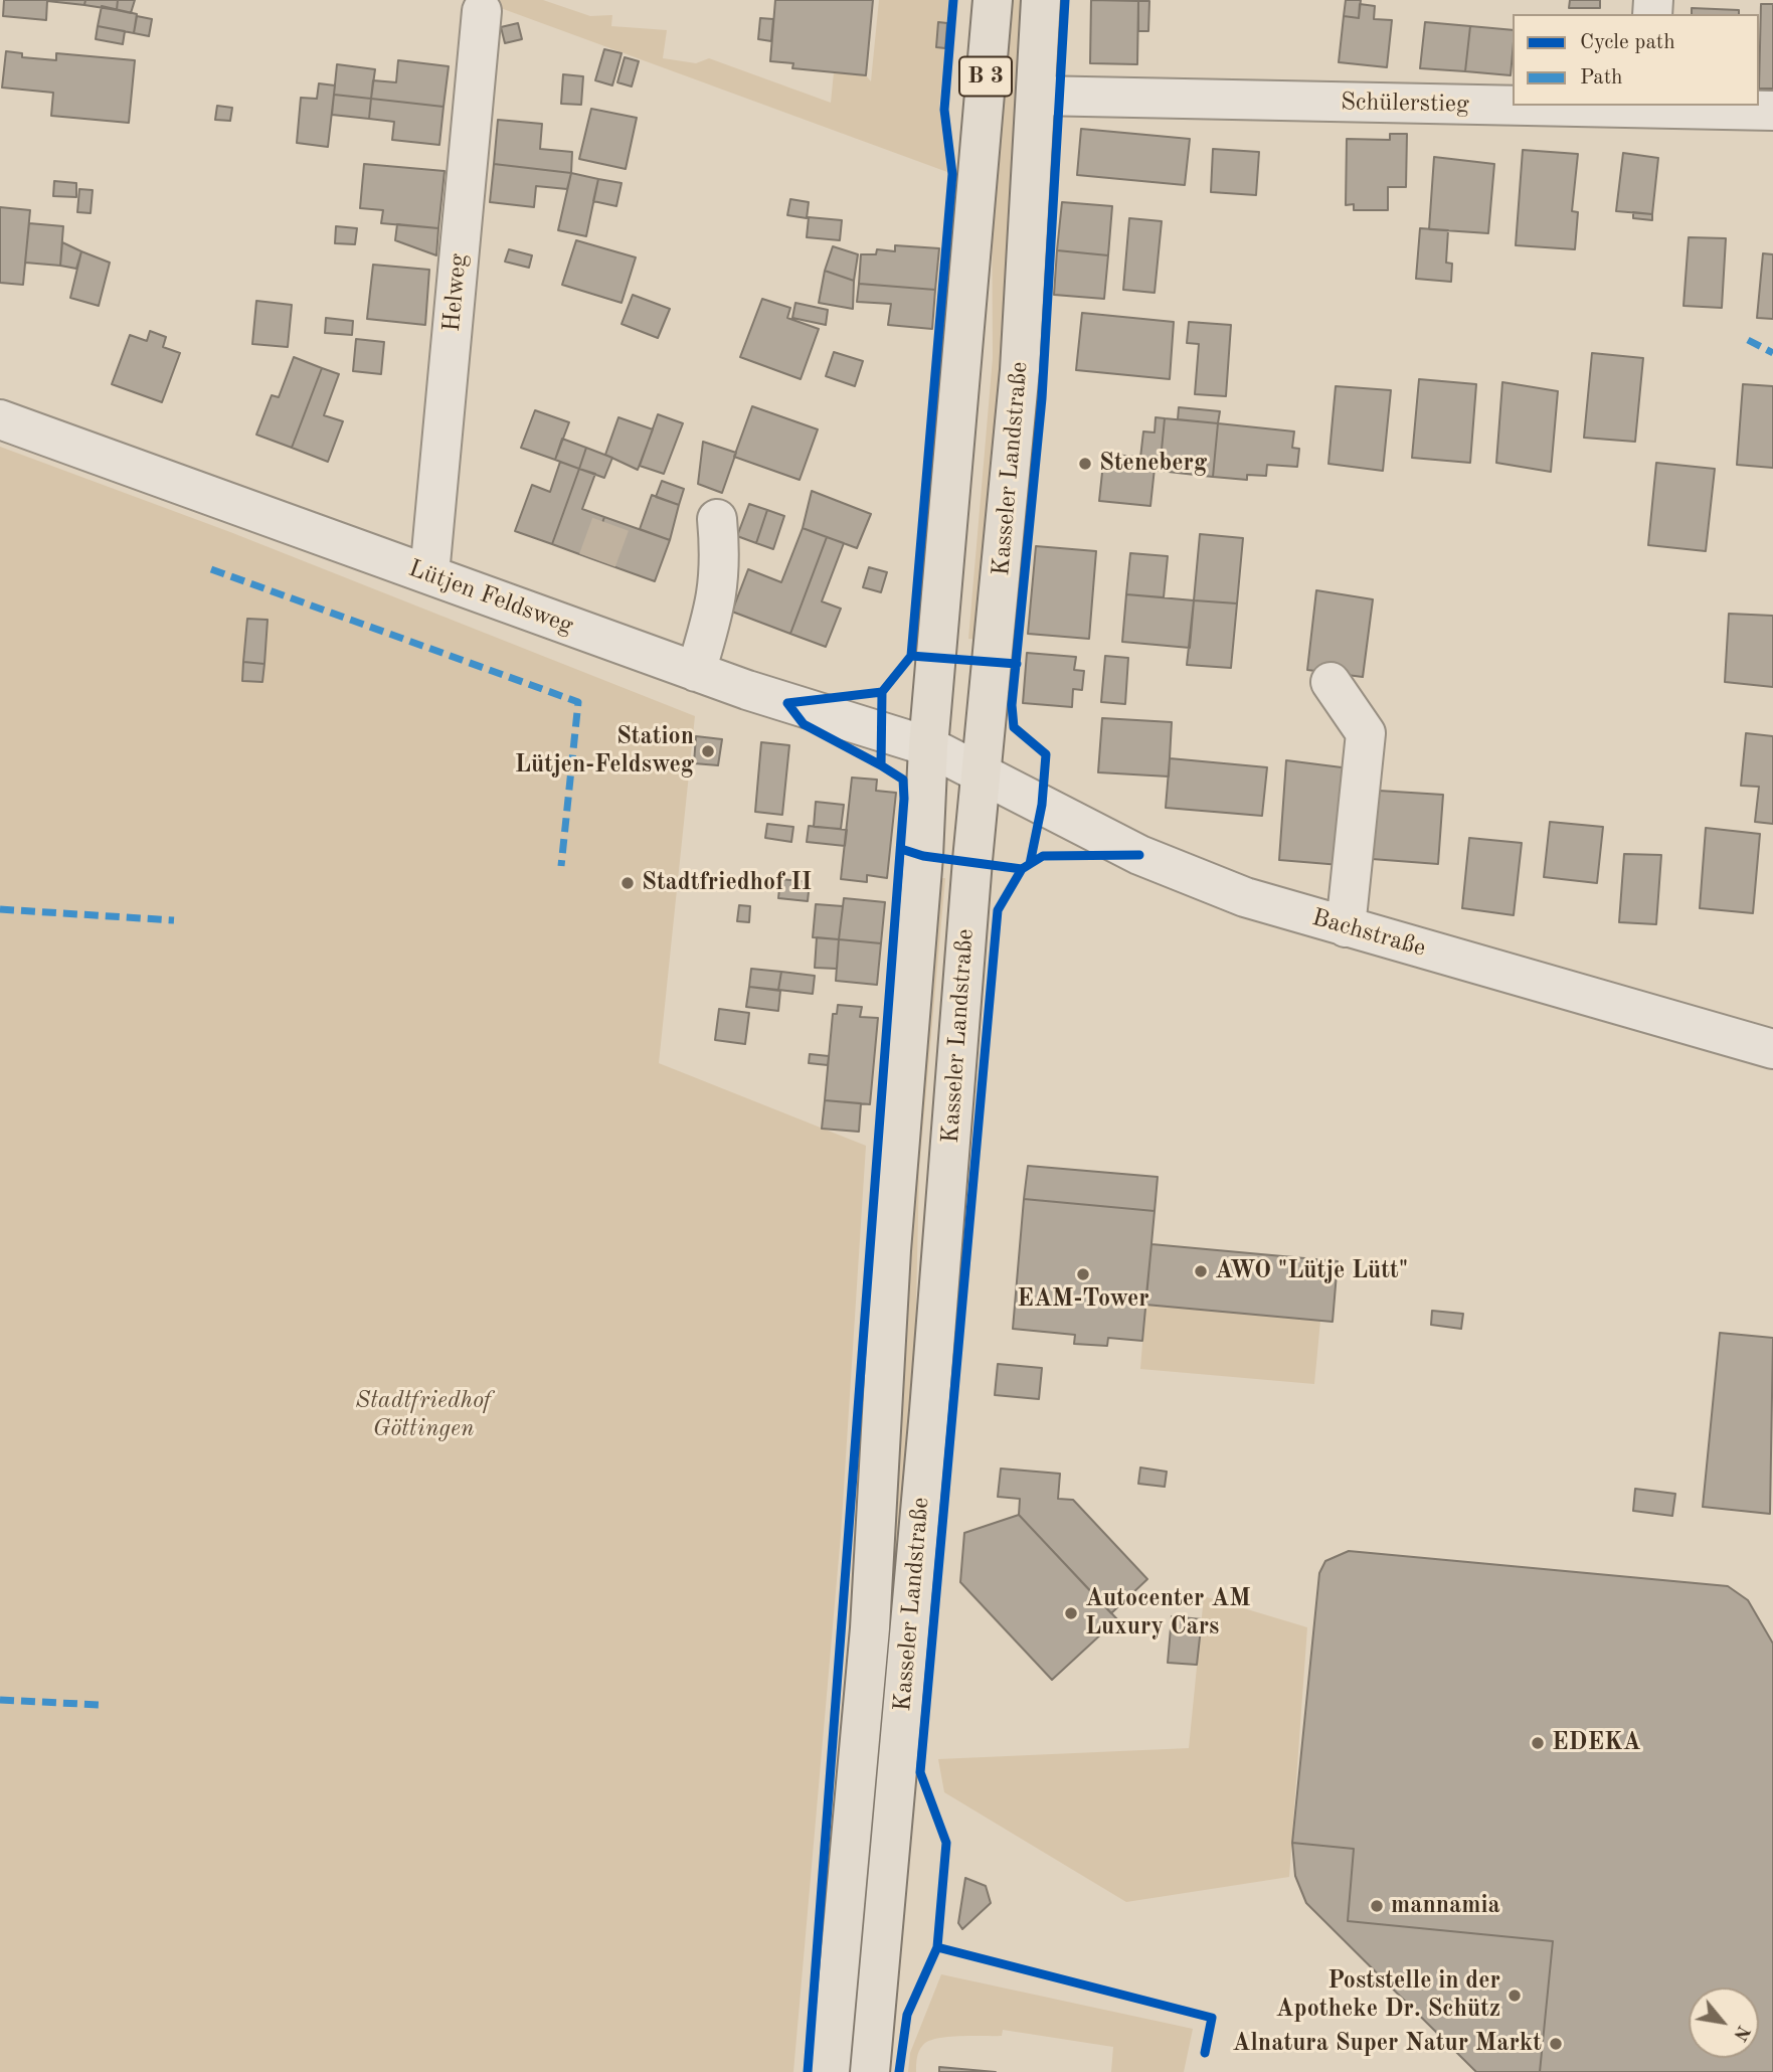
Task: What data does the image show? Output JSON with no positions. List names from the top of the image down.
{
  "streets": {
    "main road": ["B 3", "Kasseler Landstraße"],
    "street": [
      "Schülerstieg",
      "Helweg",
      "Lütjen Feldsweg",
      "Bachstraße"
    ]
  },
  "crossings": [
    ["Schülerstieg", "Kasseler Landstraße"],
    ["Helweg", "Lütjen Feldsweg"],
    ["Kasseler Landstraße", "Lütjen Feldsweg"],
    ["Kasseler Landstraße", "Bachstraße"],
    ["Lütjen Feldsweg", "Bachstraße"]
  ],
  "parks": ["Stadtfriedhof Göttingen"],
  "places": [
    "Steneberg",
    "Station Lütjen-Feldsweg",
    "Stadtfriedhof II",
    "AWO \"Lütje Lütt\"",
    "EAM-Tower",
    "Autocenter AM Luxury Cars",
    "EDEKA",
    "mannamia",
    "Poststelle in der Apotheke Dr. Schütz",
    "Alnatura Super Natur Markt"
  ],
  "legend": ["Cycle path", "Path"],
  "north": "bottom right"
}
